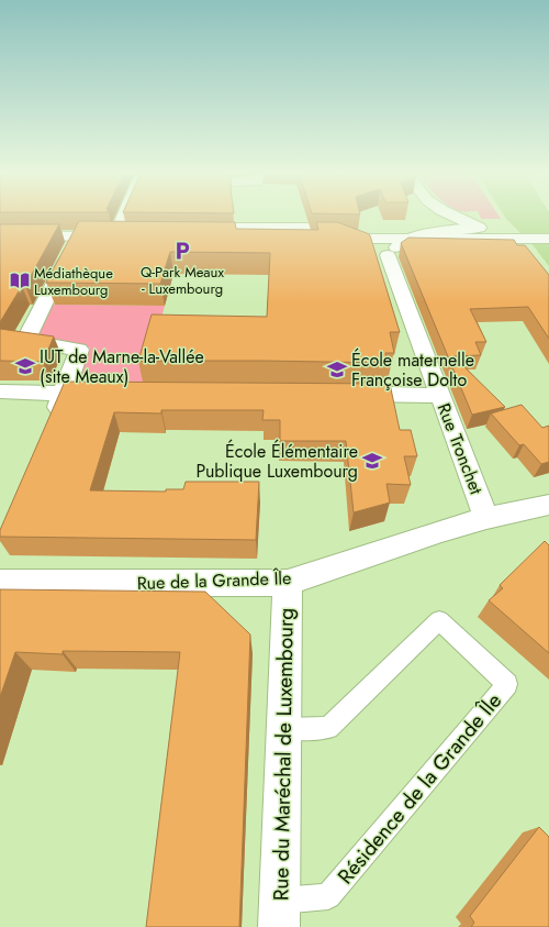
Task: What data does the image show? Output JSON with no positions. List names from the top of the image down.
{
  "streets": {
    "street": ["Rue Tronchet", "Rue de la Grande Île", "Rue du Maréchal de Luxembourg"],
    "lane": ["Résidence de la Grande Île"]
  },
  "crossings": [
    ["Rue Tronchet", "Rue de la Grande Île"],
    ["Rue de la Grande Île", "Rue du Maréchal de Luxembourg"],
    ["Rue du Maréchal de Luxembourg", "Résidence de la Grande Île"]
  ],
  "places": {
    "parking": ["Q-Park Meaux - Luxembourg"],
    "library": ["Médiathèque Luxembourg"],
    "school or university": ["IUT de Marne-la-Vallée (site Meaux)", "École maternelle Françoise Dolto", "École Élémentaire Publique Luxembourg"]
  }
}
